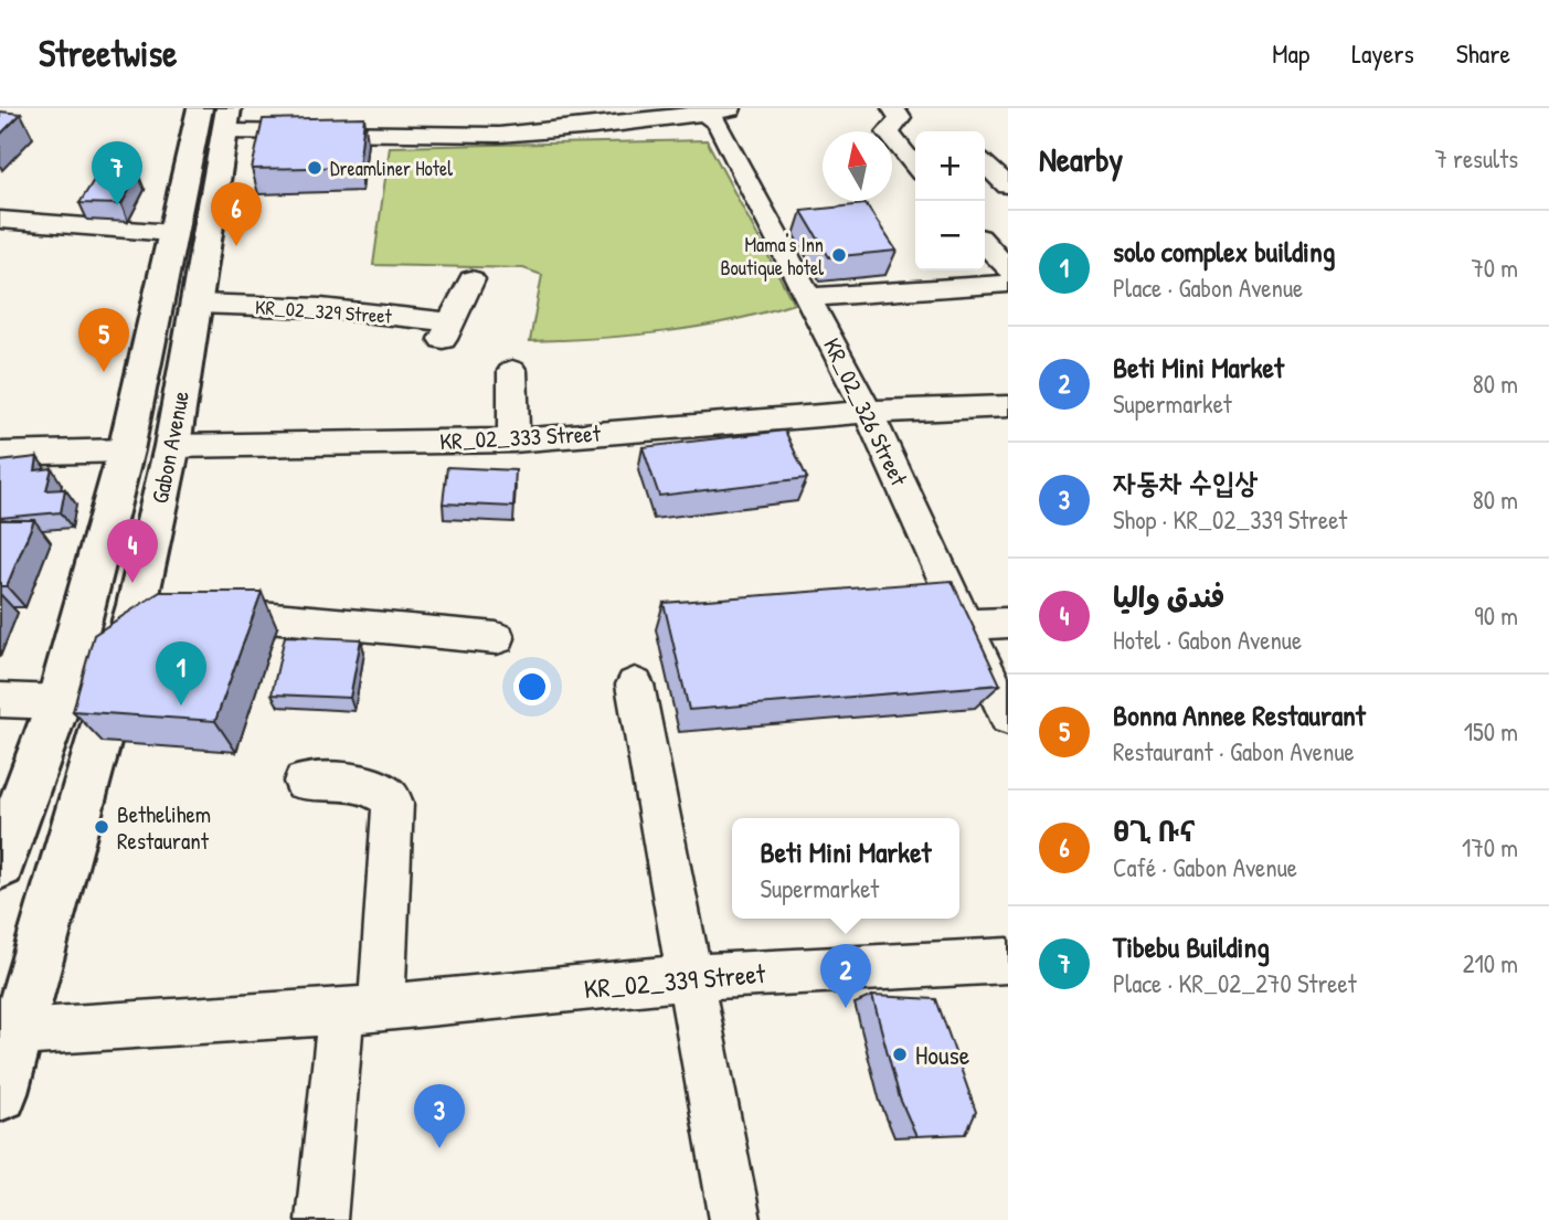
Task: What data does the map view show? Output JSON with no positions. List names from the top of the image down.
{
  "streets": {
    "main road": ["Gabon Avenue"],
    "street": [
      "KR_02_329 Street",
      "KR_02_326 Street",
      "KR_02_333 Street",
      "KR_02_339 Street"
    ]
  },
  "crossings": [
    ["KR_02_329 Street", "Gabon Avenue"],
    ["KR_02_326 Street", "KR_02_333 Street"],
    ["KR_02_333 Street", "Gabon Avenue"],
    ["Gabon Avenue", "KR_02_339 Street"]
  ],
  "places": [
    "Dreamliner Hotel",
    "Mama's Inn Boutique hotel",
    "Bethelihem Restaurant",
    "House"
  ],
  "north": "top",
  "page": {
    "header": "Streetwise",
    "nav": ["Map", "Layers", "Share"],
    "heading": ["Nearby", "7 results"],
    "map_buttons": ["+", "−"],
    "pins": [
      "7",
      "6",
      "5",
      "4",
      "1",
      "2",
      "3"
    ],
    "list": [
      {
        "mark": "1",
        "name": "solo complex building",
        "note": "Place · Gabon Avenue",
        "value": "70 m"
      },
      {
        "mark": "2",
        "name": "Beti Mini Market",
        "note": "Supermarket",
        "value": "80 m"
      },
      {
        "mark": "3",
        "name": "자동차 수입상",
        "note": "Shop · KR_02_339 Street",
        "value": "80 m"
      },
      {
        "mark": "4",
        "name": "فندق واليا",
        "note": "Hotel · Gabon Avenue",
        "value": "90 m"
      },
      {
        "mark": "5",
        "name": "Bonna Annee Restaurant",
        "note": "Restaurant · Gabon Avenue",
        "value": "150 m"
      },
      {
        "mark": "6",
        "name": "ፀጊ ቡና",
        "note": "Café · Gabon Avenue",
        "value": "170 m"
      },
      {
        "mark": "7",
        "name": "Tibebu Building",
        "note": "Place · KR_02_270 Street",
        "value": "210 m"
      }
    ],
    "popup": ["Beti Mini Market", "Supermarket"]
  }
}
